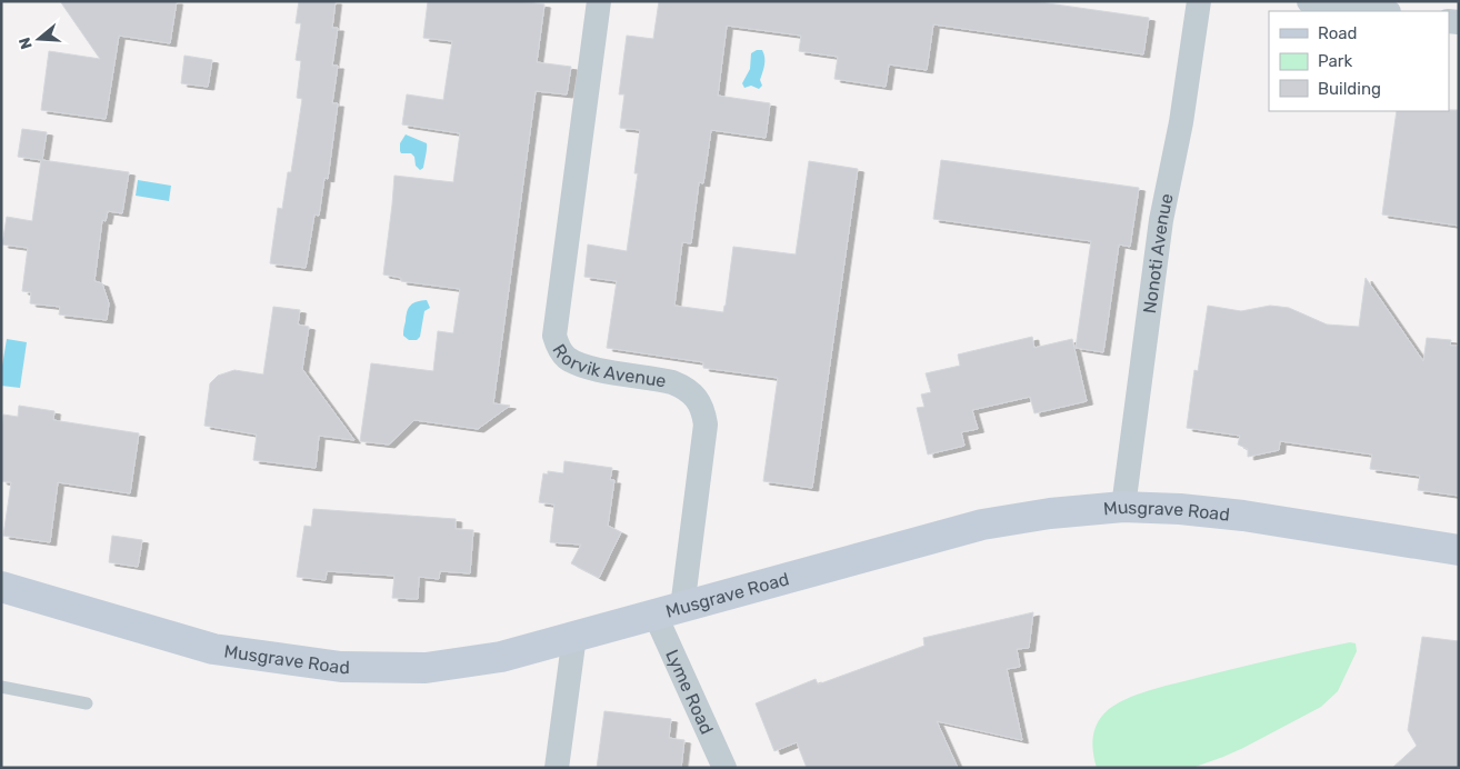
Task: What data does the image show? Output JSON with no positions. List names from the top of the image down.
{
  "streets": {
    "street": [
      "Nonoti Avenue",
      "Rorvik Avenue",
      "Musgrave Road",
      "Lyme Road"
    ]
  },
  "crossings": [
    ["Nonoti Avenue", "Musgrave Road"],
    ["Rorvik Avenue", "Musgrave Road"],
    ["Rorvik Avenue", "Lyme Road"],
    ["Musgrave Road", "Lyme Road"]
  ],
  "legend": ["Road", "Park", "Building"],
  "north": "left"
}
